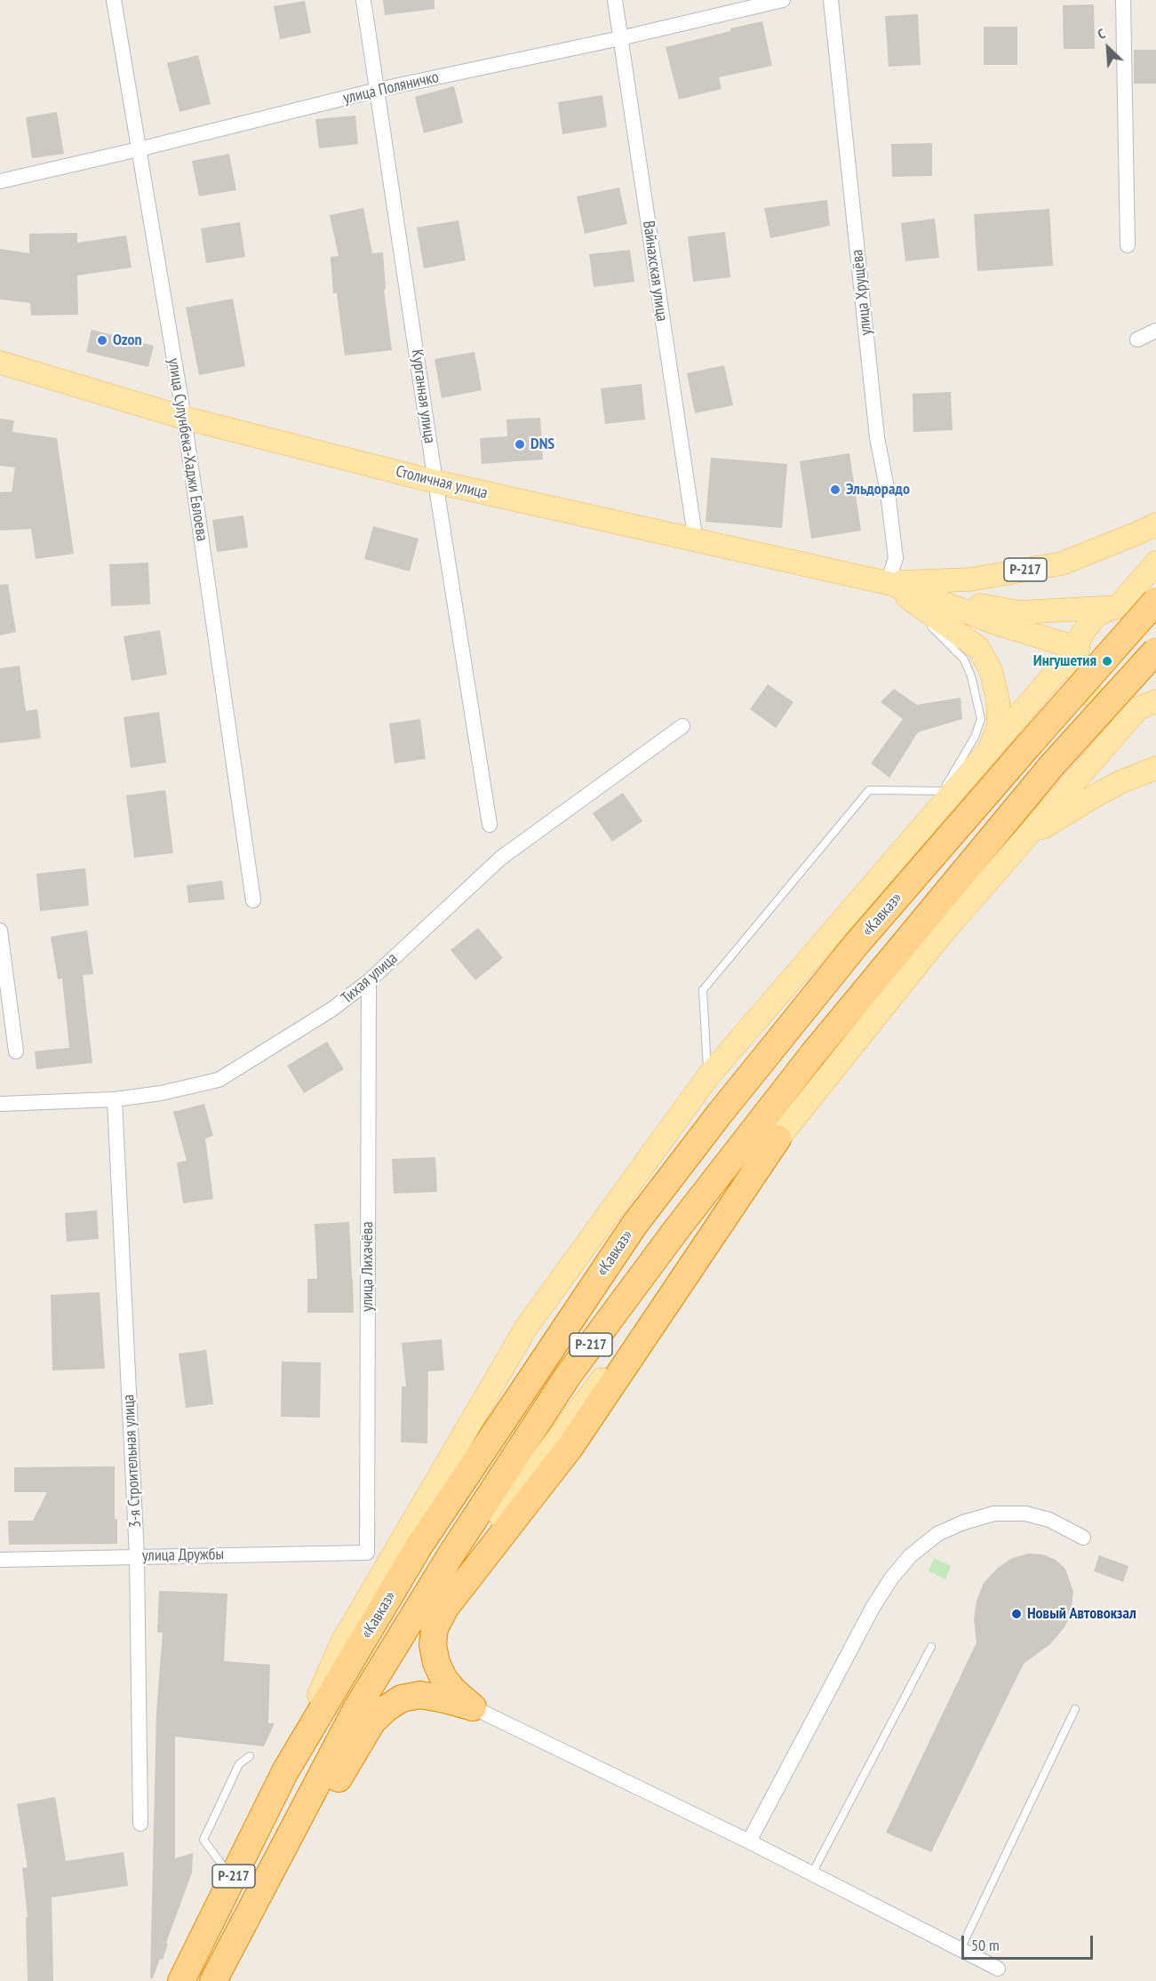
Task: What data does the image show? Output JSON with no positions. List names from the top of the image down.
{
  "streets": {
    "highway": ["Р-217", "«Кавказ»"],
    "main road": ["Столичная улица"],
    "street": [
      "улица Поляничко",
      "Вайнахская улица",
      "улица Хрущёва",
      "Курганная улица",
      "улица Сулунбека-Хаджи Евлоева",
      "Тихая улица",
      "улица Лихачёва",
      "3-я Строительная улица",
      "улица Дружбы"
    ]
  },
  "crossings": [
    ["улица Поляничко", "Вайнахская улица"],
    ["улица Поляничко", "Курганная улица"],
    ["улица Поляничко", "улица Сулунбека-Хаджи Евлоева"],
    ["Вайнахская улица", "Столичная улица"],
    ["улица Хрущёва", "Столичная улица"],
    ["улица Хрущёва", "Р-217"],
    ["Курганная улица", "Столичная улица"],
    ["улица Сулунбека-Хаджи Евлоева", "Столичная улица"],
    ["Столичная улица", "Р-217"],
    ["Р-217", "«Кавказ»"],
    ["Тихая улица", "улица Лихачёва"],
    ["Тихая улица", "3-я Строительная улица"],
    ["улица Лихачёва", "улица Дружбы"],
    ["3-я Строительная улица", "улица Дружбы"]
  ],
  "places": [
    "Ozon",
    "DNS",
    "Эльдорадо",
    "Ингушетия",
    "Новый Автовокзал"
  ],
  "scale_bar": "50 m",
  "north": "top left"
}
